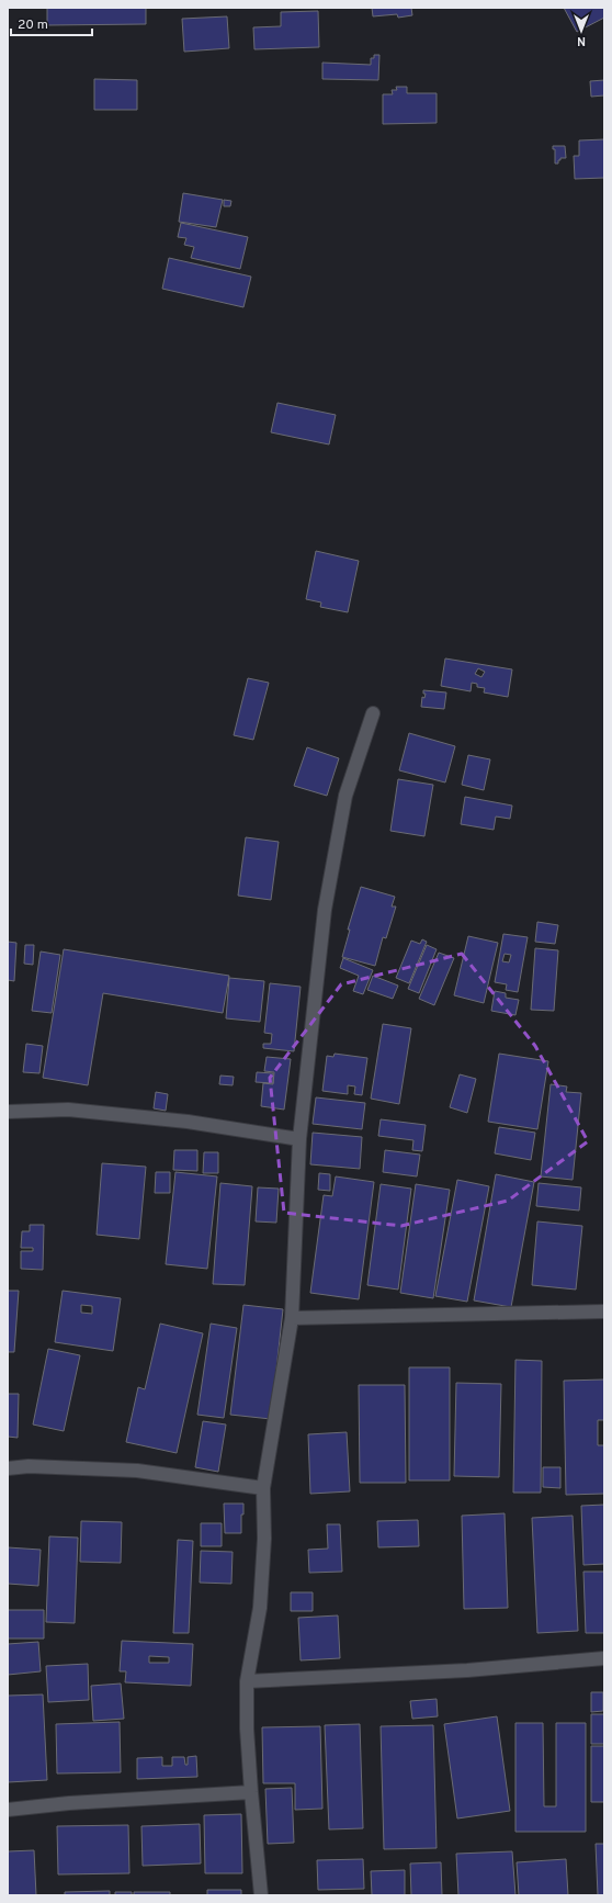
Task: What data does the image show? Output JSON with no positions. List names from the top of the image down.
{
  "scale_bar": "20 m",
  "north": "bottom"
}
